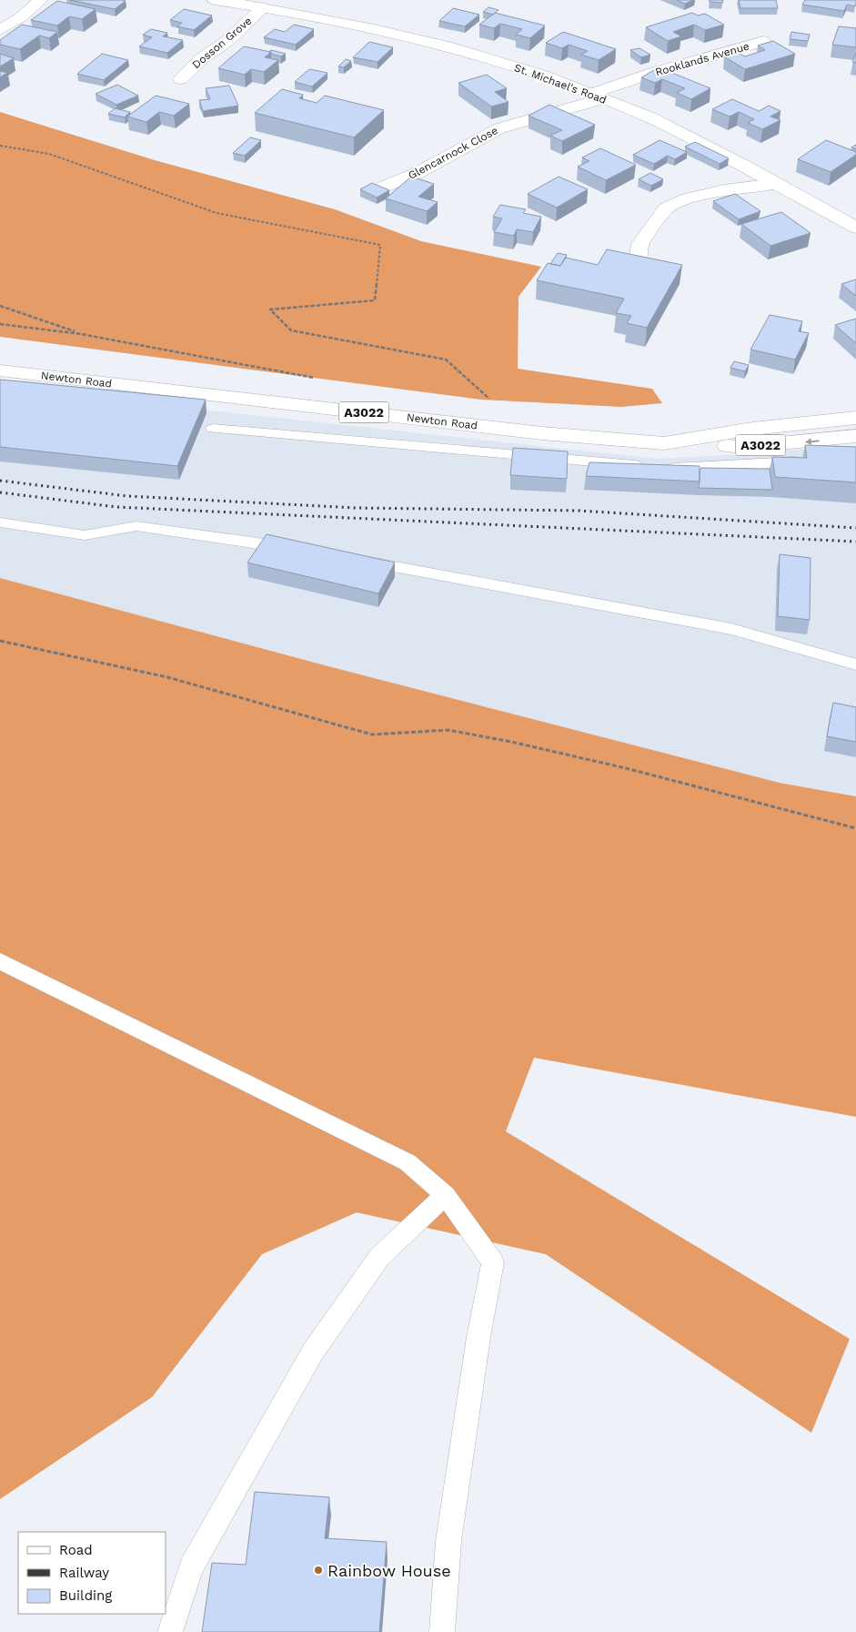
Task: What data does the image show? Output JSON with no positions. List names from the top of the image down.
{
  "streets": {
    "street": [
      "Dosson Grove",
      "Rooklands Avenue",
      "St. Michael's Road",
      "Glencarnock Close",
      "Newton Road",
      "A3022"
    ]
  },
  "crossings": [
    ["Dosson Grove", "St. Michael's Road"],
    ["Rooklands Avenue", "St. Michael's Road"],
    ["Rooklands Avenue", "Glencarnock Close"],
    ["St. Michael's Road", "Glencarnock Close"],
    ["Newton Road", "A3022"]
  ],
  "places": ["Rainbow House"],
  "legend": ["Road", "Railway", "Building"]
}
